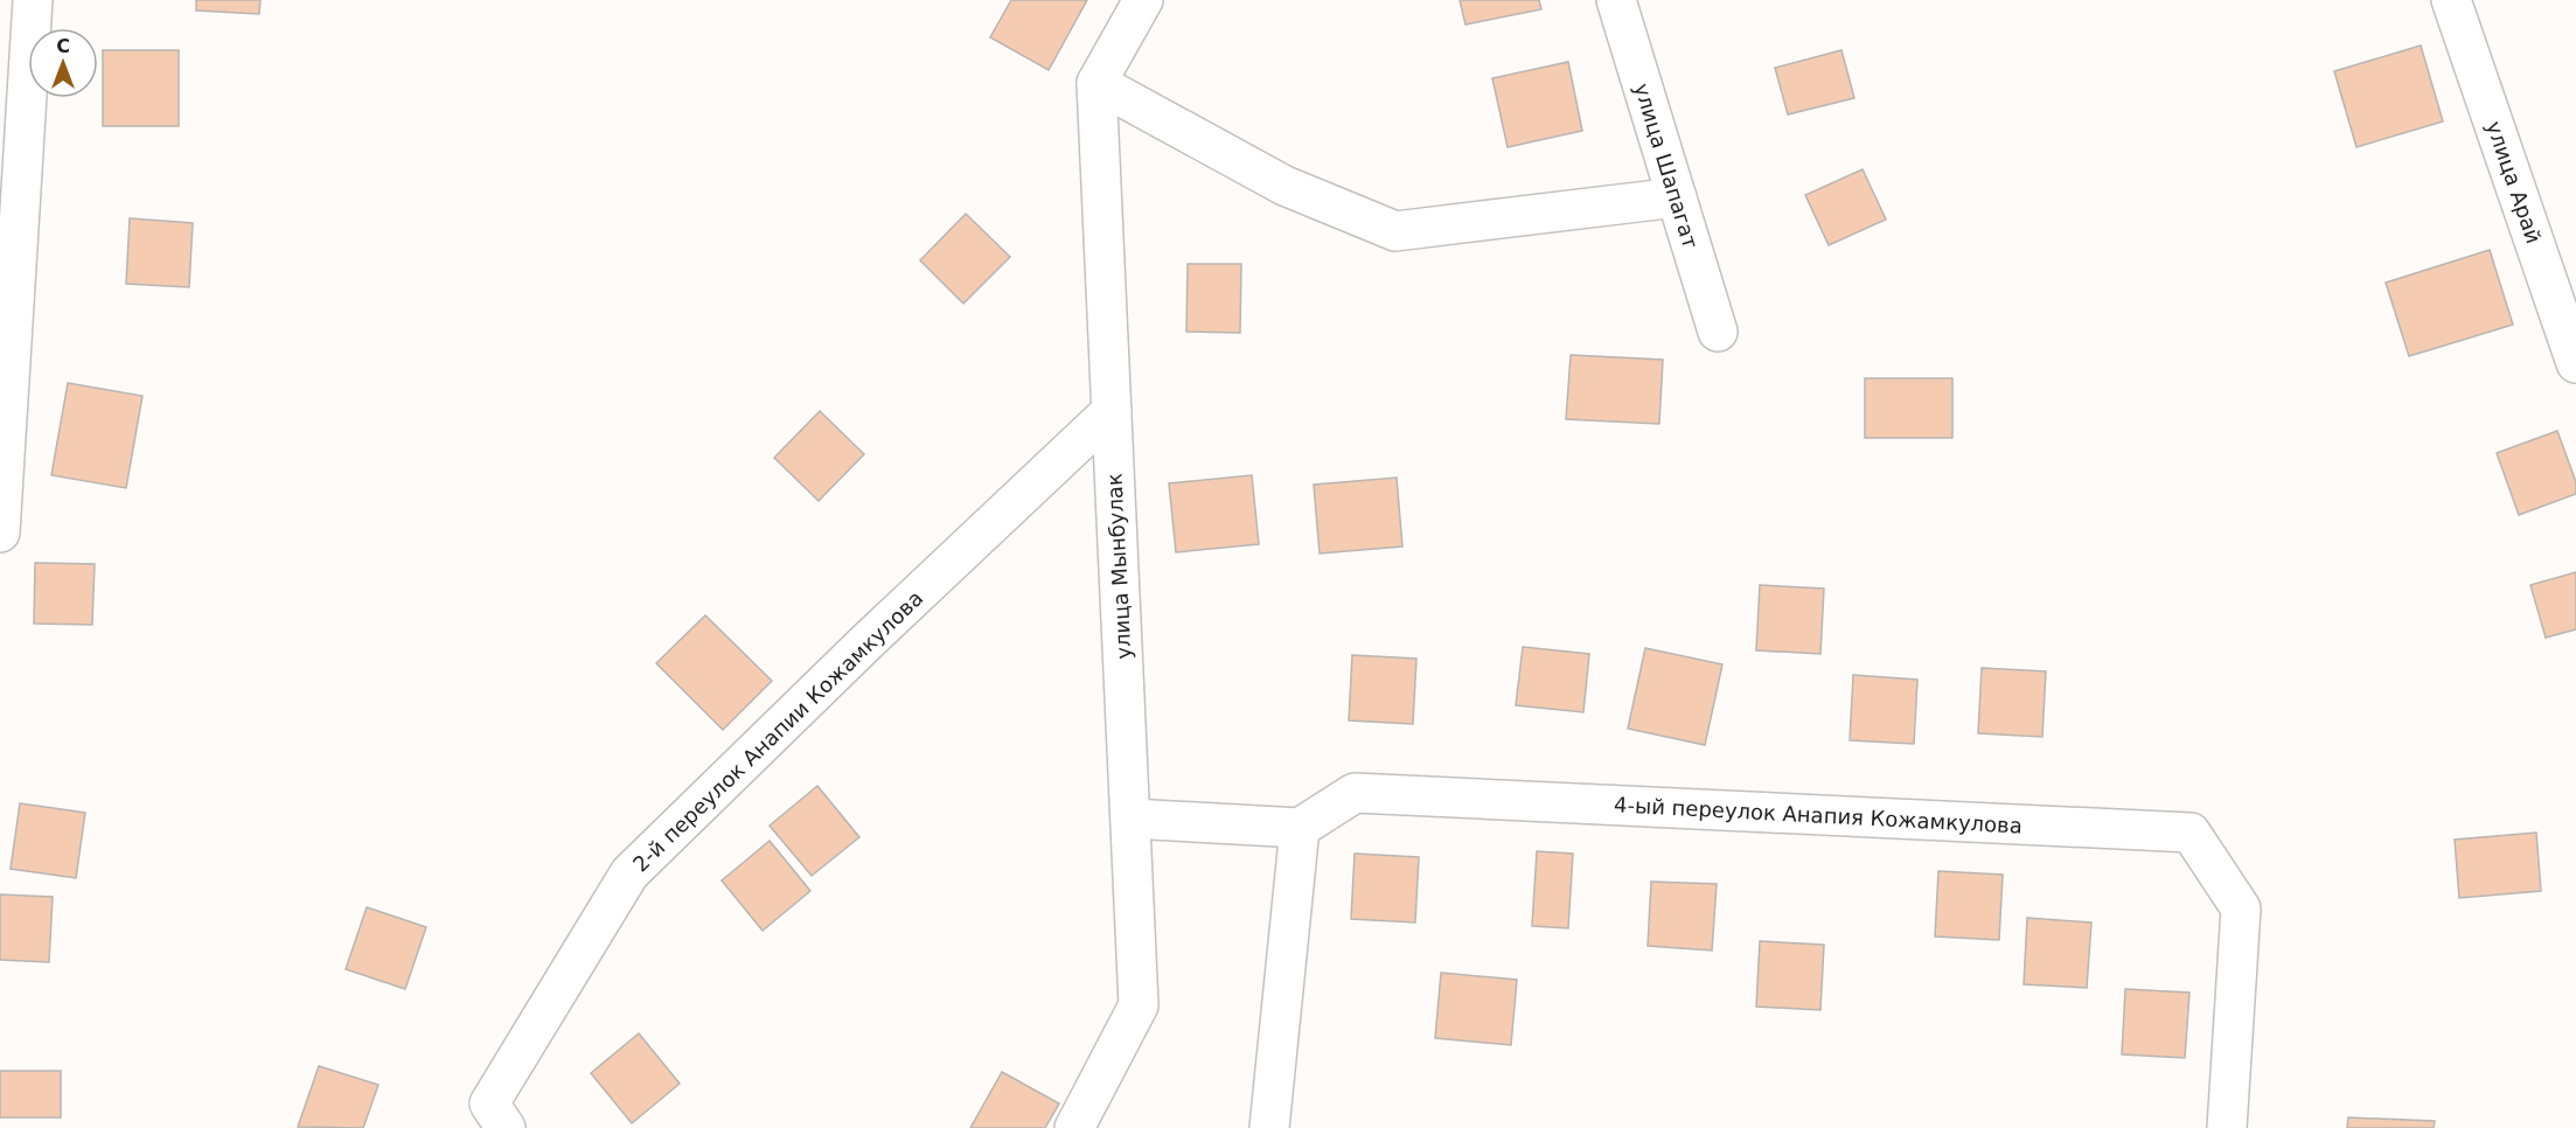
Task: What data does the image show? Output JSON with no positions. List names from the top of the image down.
{
  "streets": {
    "street": [
      "улица Шапагат",
      "улица Арай",
      "улица Мынбулак",
      "2-й переулок Анапии Кожамкулова",
      "4-ый переулок Анапия Кожамкулова"
    ]
  },
  "crossings": [
    ["улица Мынбулак", "2-й переулок Анапии Кожамкулова"]
  ],
  "north": "top"
}
